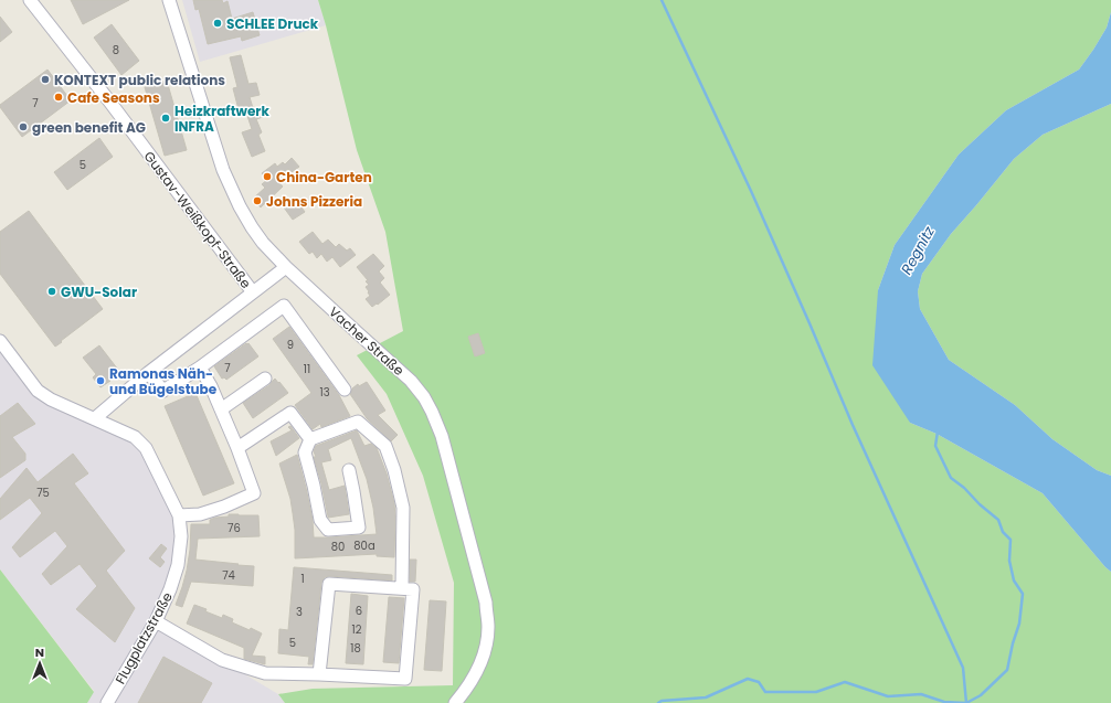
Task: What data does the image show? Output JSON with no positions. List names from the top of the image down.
{
  "streets": {
    "street": ["Gustav-Weißkopf-Straße", "Vacher Straße", "Flugplatzstraße"]
  },
  "water": ["Regnitz"],
  "places": [
    "SCHLEE Druck",
    "KONTEXT public relations",
    "Cafe Seasons",
    "Heizkraftwerk INFRA",
    "green benefit AG",
    "China-Garten",
    "Johns Pizzeria",
    "GWU-Solar",
    "Ramonas Näh- und Bügelstube"
  ],
  "house_numbers": [
    "8",
    "7",
    "5",
    "9",
    "7",
    "11",
    "13",
    "75",
    "76",
    "80a",
    "80",
    "74",
    "1",
    "6",
    "3",
    "12",
    "5",
    "18"
  ],
  "north": "top"
}
